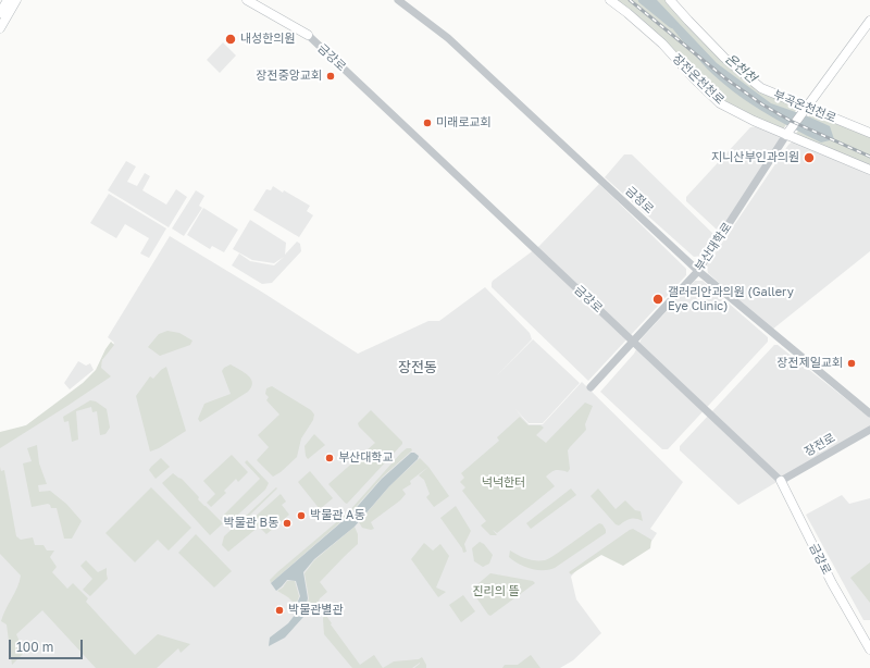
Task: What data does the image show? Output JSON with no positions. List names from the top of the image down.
{
  "streets": {
    "main road": ["금강로", "장전온천천로", "부곡온천천로"],
    "street": ["금정로", "부산대학로", "장전로"]
  },
  "crossings": [
    ["금강로", "부산대학로"],
    ["금강로", "장전로"],
    ["장전온천천로", "부산대학로"],
    ["금정로", "부산대학로"]
  ],
  "districts": ["장전동"],
  "water": ["온천천"],
  "parks": ["넉넉한터", "진리의 뜰"],
  "places": [
    "내성한의원",
    "장전중앙교회",
    "미래로교회",
    "지니산부인과의원",
    "갤러리안과의원 (Gallery Eye Clinic)",
    "장전제일교회",
    "부산대학교",
    "박물관 A동",
    "박물관 B동",
    "박물관별관"
  ],
  "scale_bar": "100 m"
}
